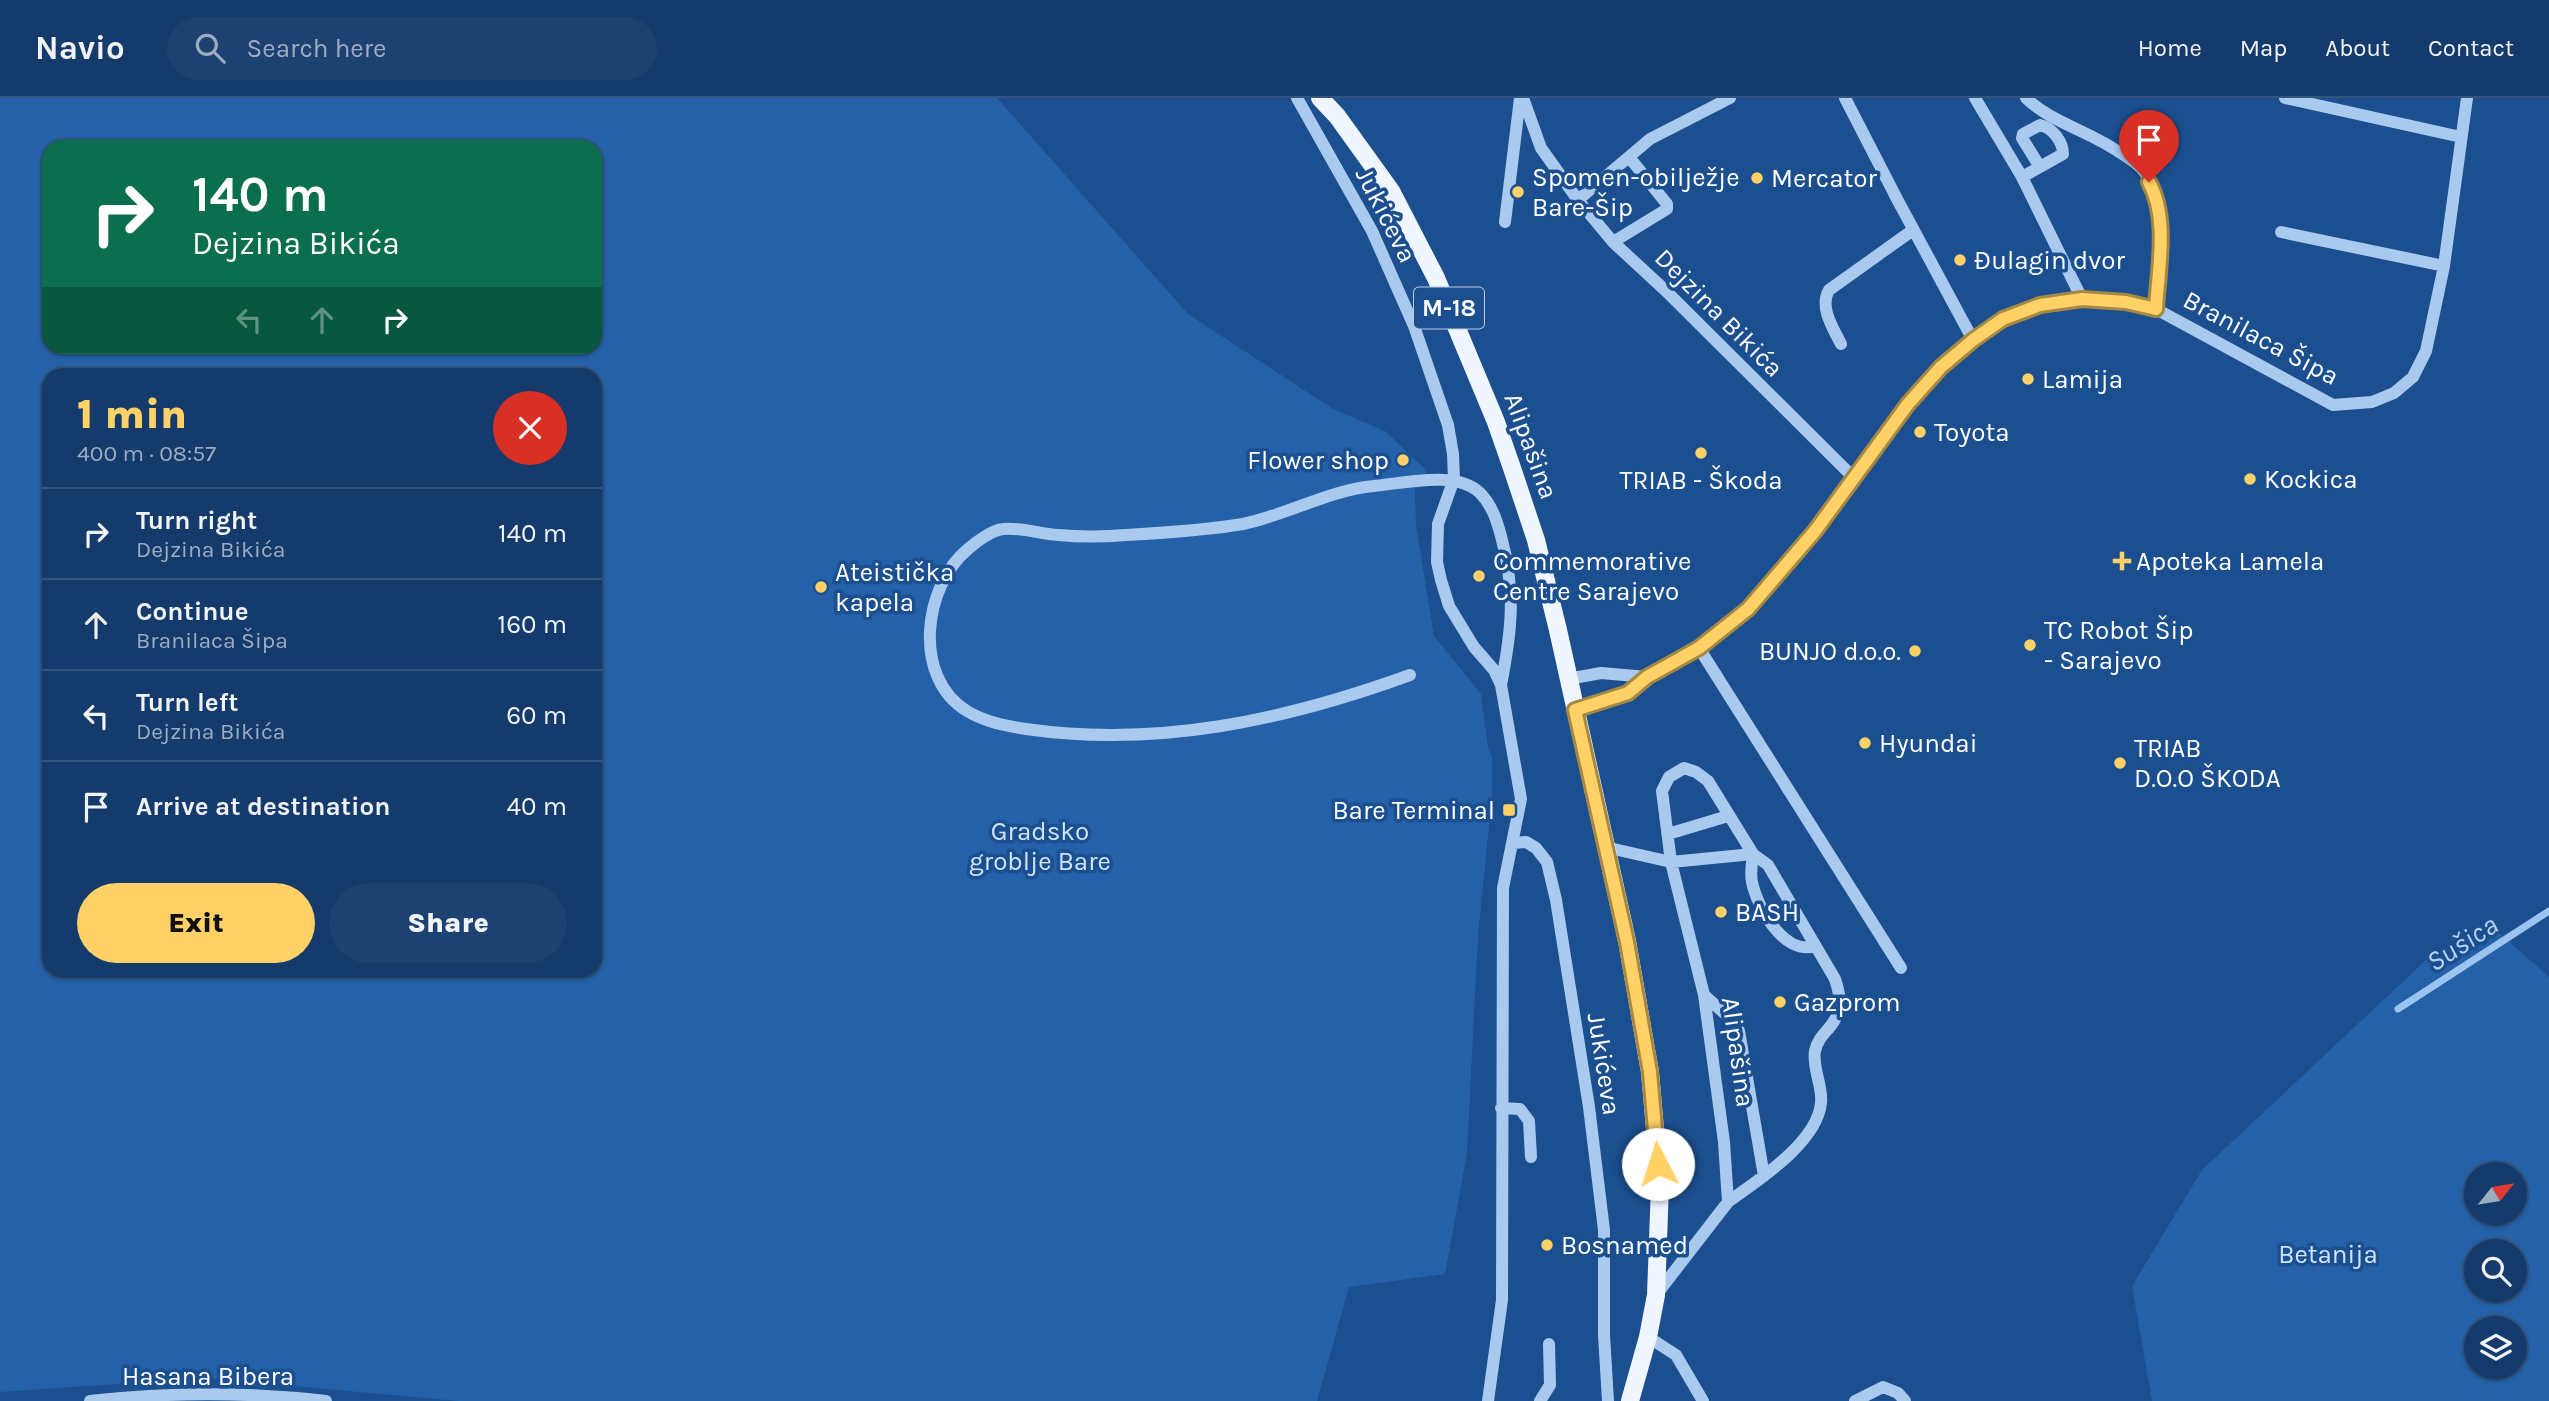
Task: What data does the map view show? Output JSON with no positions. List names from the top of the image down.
{
  "streets": {
    "main road": ["M-18", "Alipašina"],
    "street": [
      "Jukićeva",
      "Dejzina Bikića",
      "Branilaca Šipa",
      "Hasana Bibera"
    ]
  },
  "water": ["Sušica"],
  "parks": ["Gradsko groblje Bare", "Betanija"],
  "places": {
    "other": [
      "Mercator",
      "Spomen-obilježje Bare-Šip",
      "Đulagin dvor",
      "Lamija",
      "Toyota",
      "TRIAB - Škoda",
      "Flower shop",
      "Kockica",
      "Commemorative Centre Sarajevo",
      "Ateistička kapela",
      "TC Robot Šip - Sarajevo",
      "BUNJO d.o.o.",
      "Hyundai",
      "TRIAB D.O.O ŠKODA",
      "BASH",
      "Gazprom",
      "Bosnamed"
    ],
    "health": ["Apoteka Lamela"],
    "transit": ["Bare Terminal"]
  },
  "north": "top right",
  "page": {
    "header": "Navio",
    "search": "Search here",
    "nav": [
      "Home",
      "Map",
      "About",
      "Contact"
    ],
    "turn": ["140 m", "Dejzina Bikića"],
    "heading": ["1 min", "400 m · 08:57"],
    "list": [
      {
        "name": "Turn right",
        "note": "Dejzina Bikića",
        "value": "140 m"
      },
      {
        "name": "Continue",
        "note": "Branilaca Šipa",
        "value": "160 m"
      },
      {
        "name": "Turn left",
        "note": "Dejzina Bikića",
        "value": "60 m"
      },
      {
        "name": "Arrive at destination",
        "value": "40 m"
      }
    ],
    "buttons": ["Exit", "Share"]
  }
}
